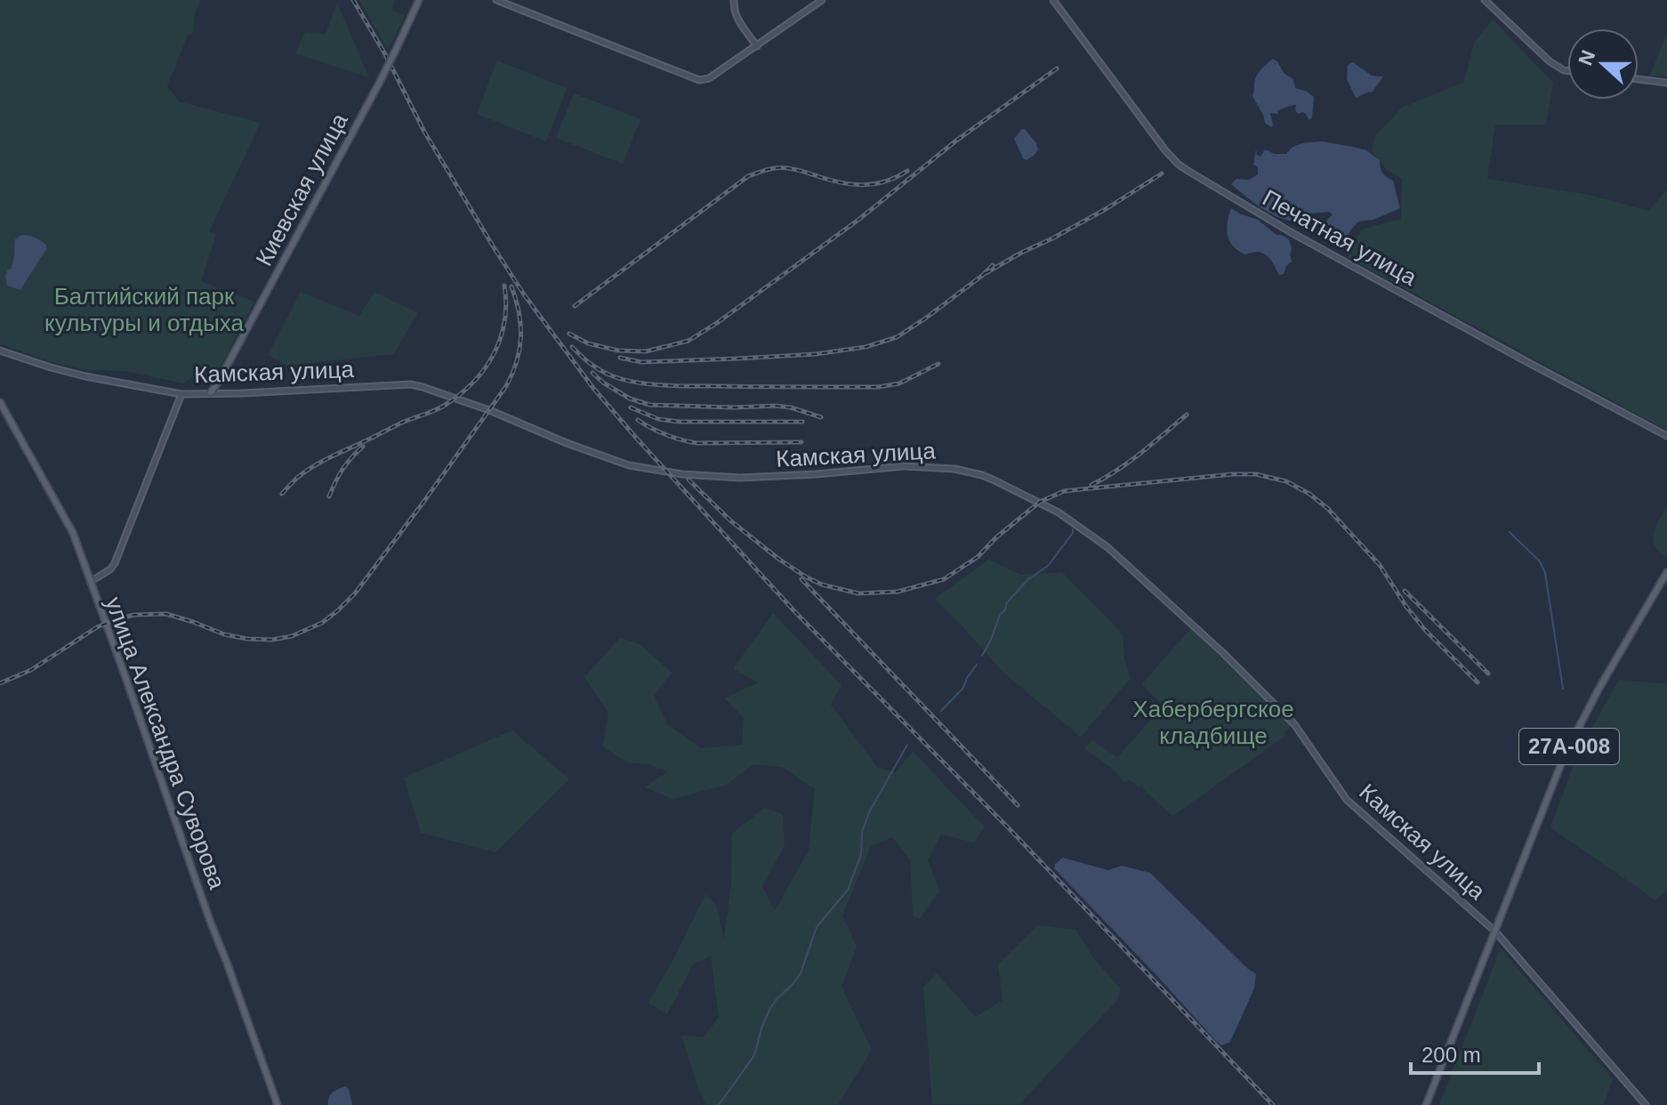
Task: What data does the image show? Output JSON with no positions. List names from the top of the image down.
{
  "streets": {
    "main road": ["Киевская улица", "улица Александра Суворова", "27А-008"],
    "street": ["Печатная улица", "Камская улица"]
  },
  "crossings": [
    ["Киевская улица", "Камская улица"],
    ["Камская улица", "улица Александра Суворова"],
    ["Камская улица", "27А-008"]
  ],
  "parks": ["Балтийский парк культуры и отдыха", "Хабербергское кладбище"],
  "scale_bar": "200 m",
  "north": "left"
}
